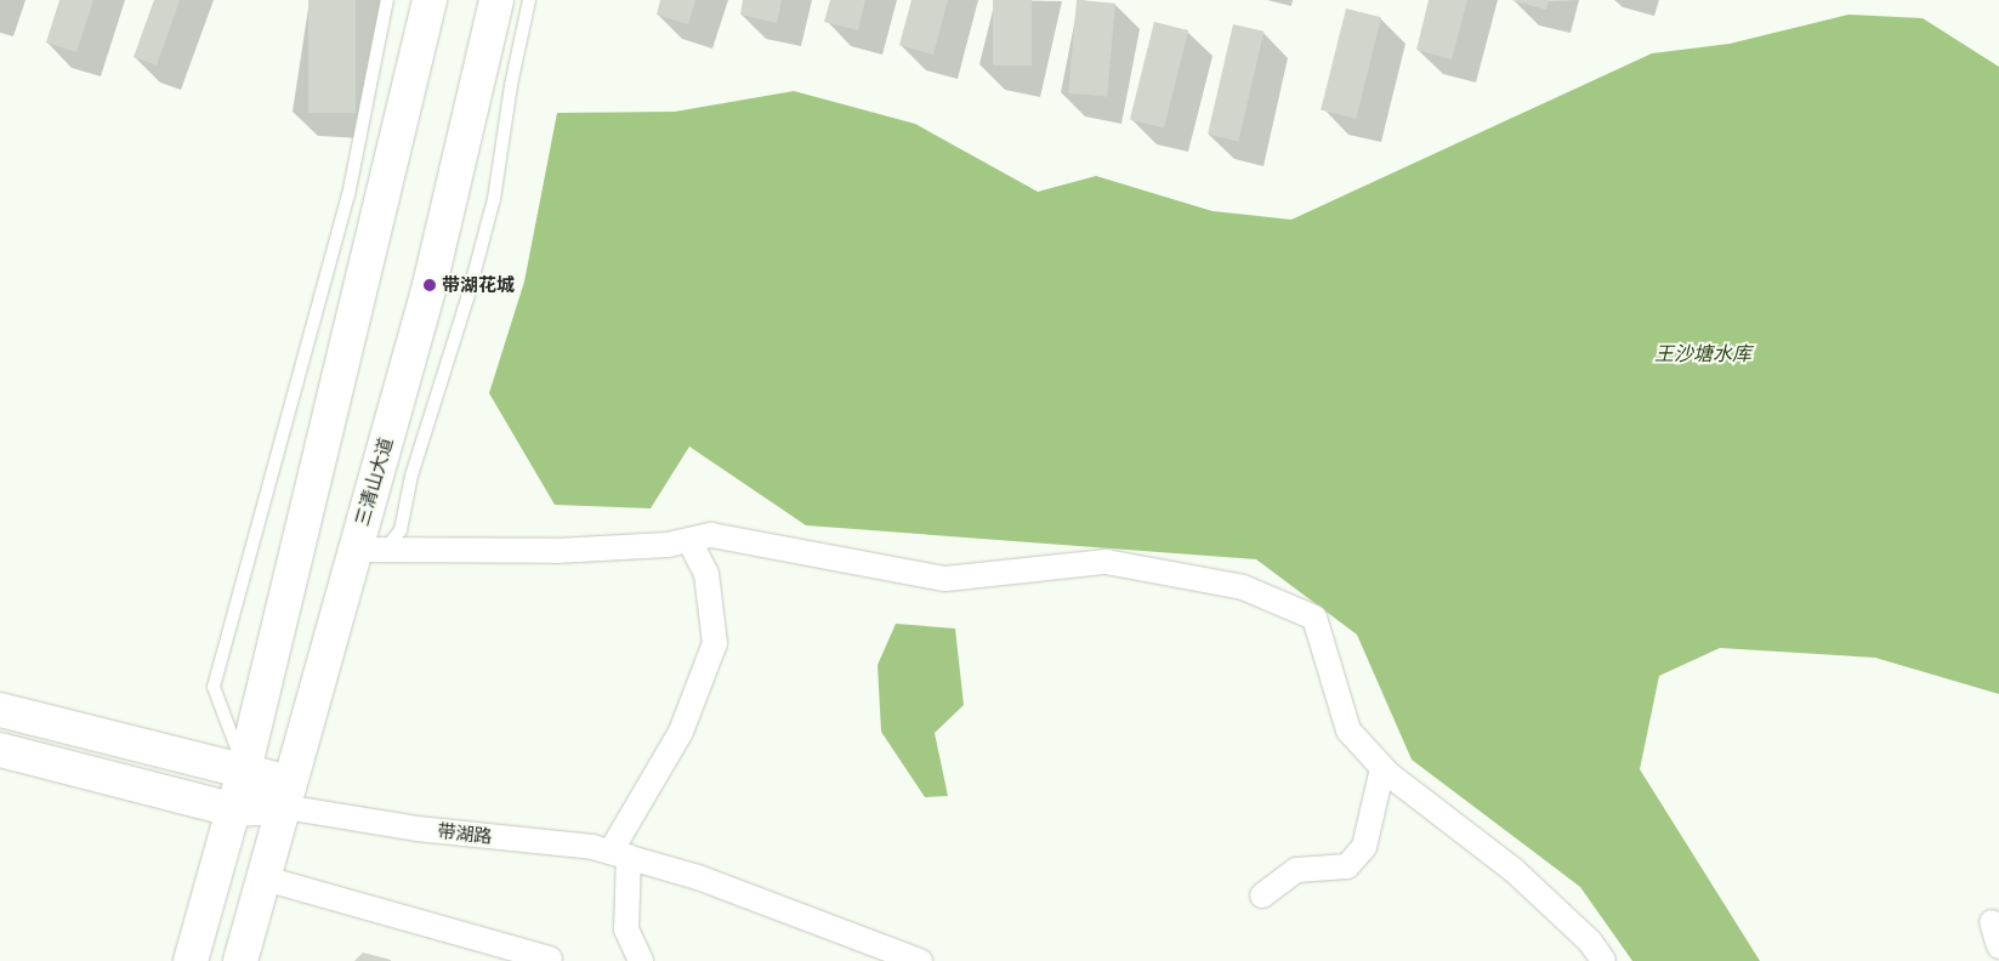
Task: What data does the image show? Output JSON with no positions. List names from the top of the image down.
{
  "streets": {
    "main road": ["三清山大道", "带湖路"]
  },
  "crossings": [
    ["三清山大道", "带湖路"]
  ],
  "water": ["王沙塘水库"],
  "places": ["带湖花城"]
}
